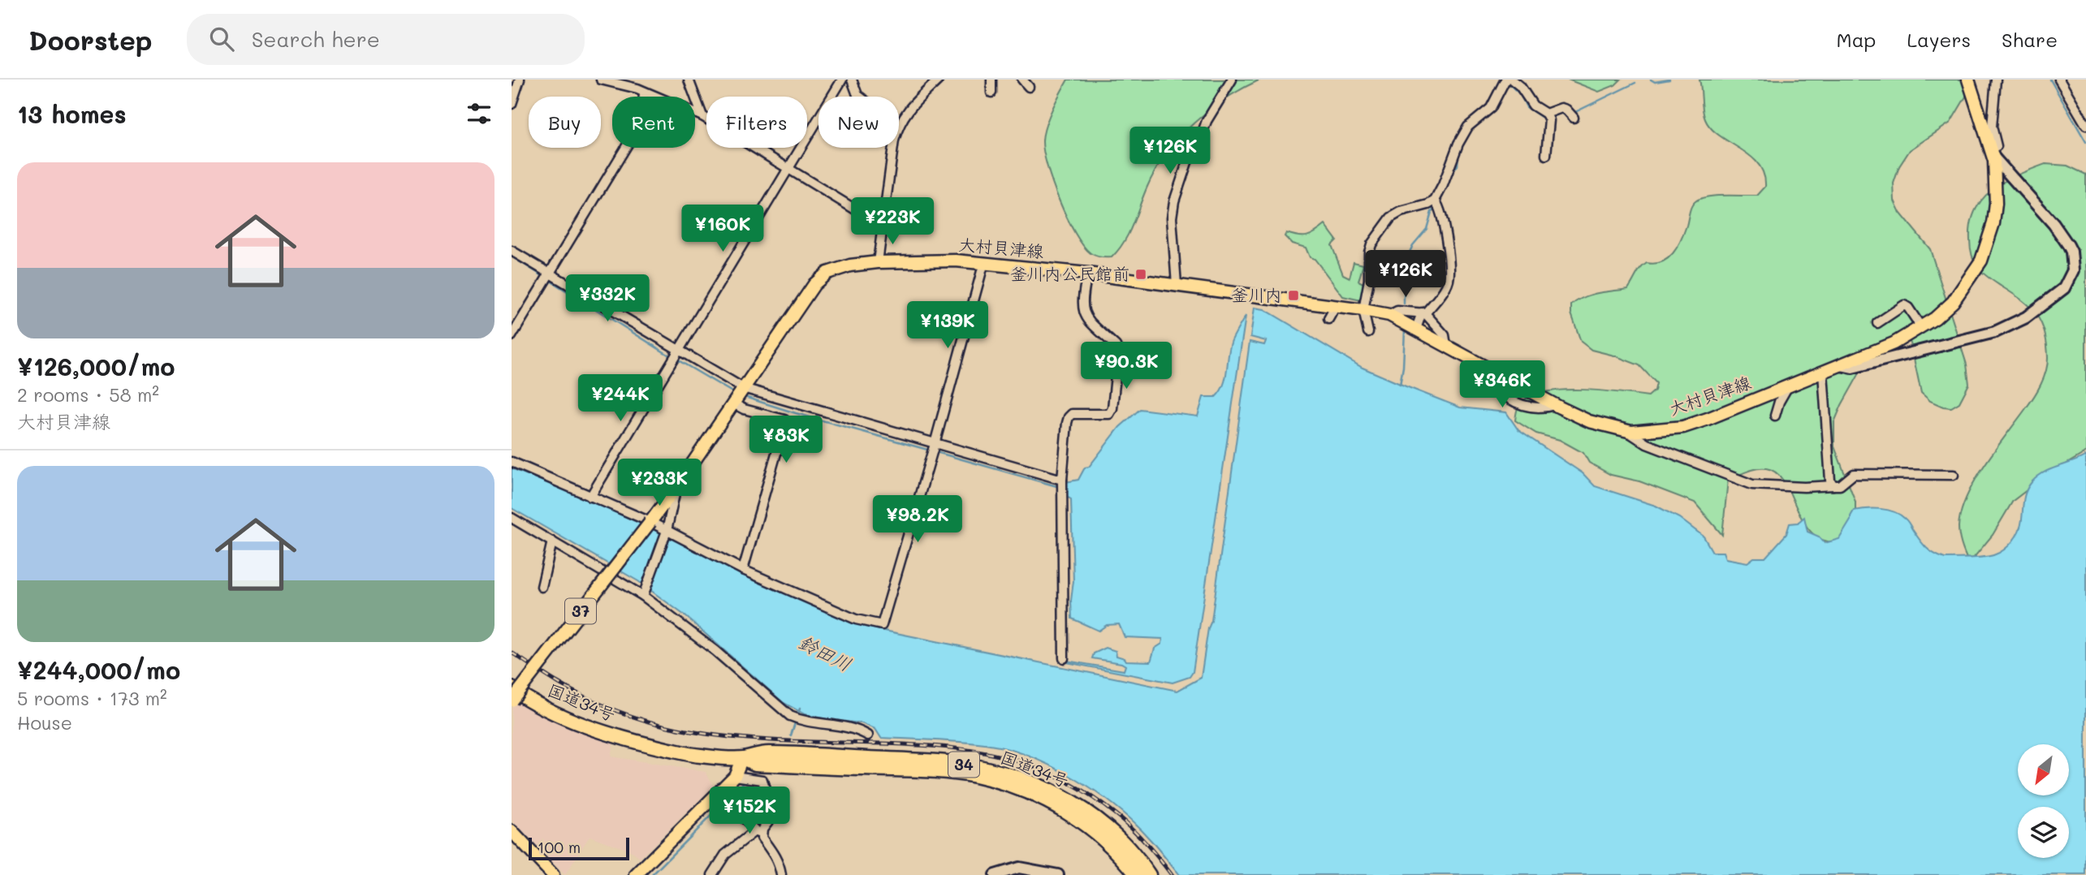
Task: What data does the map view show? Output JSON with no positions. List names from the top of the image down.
{
  "streets": {
    "highway": ["国道34号", "34"],
    "main road": ["大村貝津線", "37"]
  },
  "water": ["鈴田川"],
  "places": {
    "transit": ["釜川内公民館前", "釜川内"]
  },
  "scale_bar": "100 m",
  "north": "bottom left",
  "page": {
    "header": "Doorstep",
    "search": "Search here",
    "nav": ["Map", "Layers", "Share"],
    "heading": "13 homes",
    "chip": [
      "Buy",
      "Rent",
      "Filters",
      "New"
    ],
    "price": [
      "¥126K",
      "¥223K",
      "¥160K",
      "¥126K",
      "¥332K",
      "¥139K",
      "¥90.3K",
      "¥346K",
      "¥244K",
      "¥83K",
      "¥233K",
      "¥98.2K",
      "¥152K"
    ],
    "list": [
      {
        "name": "¥126,000/mo",
        "note": "2 rooms · 58 m² · 大村貝津線"
      },
      {
        "name": "¥244,000/mo",
        "note": "5 rooms · 173 m² · House"
      }
    ],
    "scale": "100 m"
  }
}
